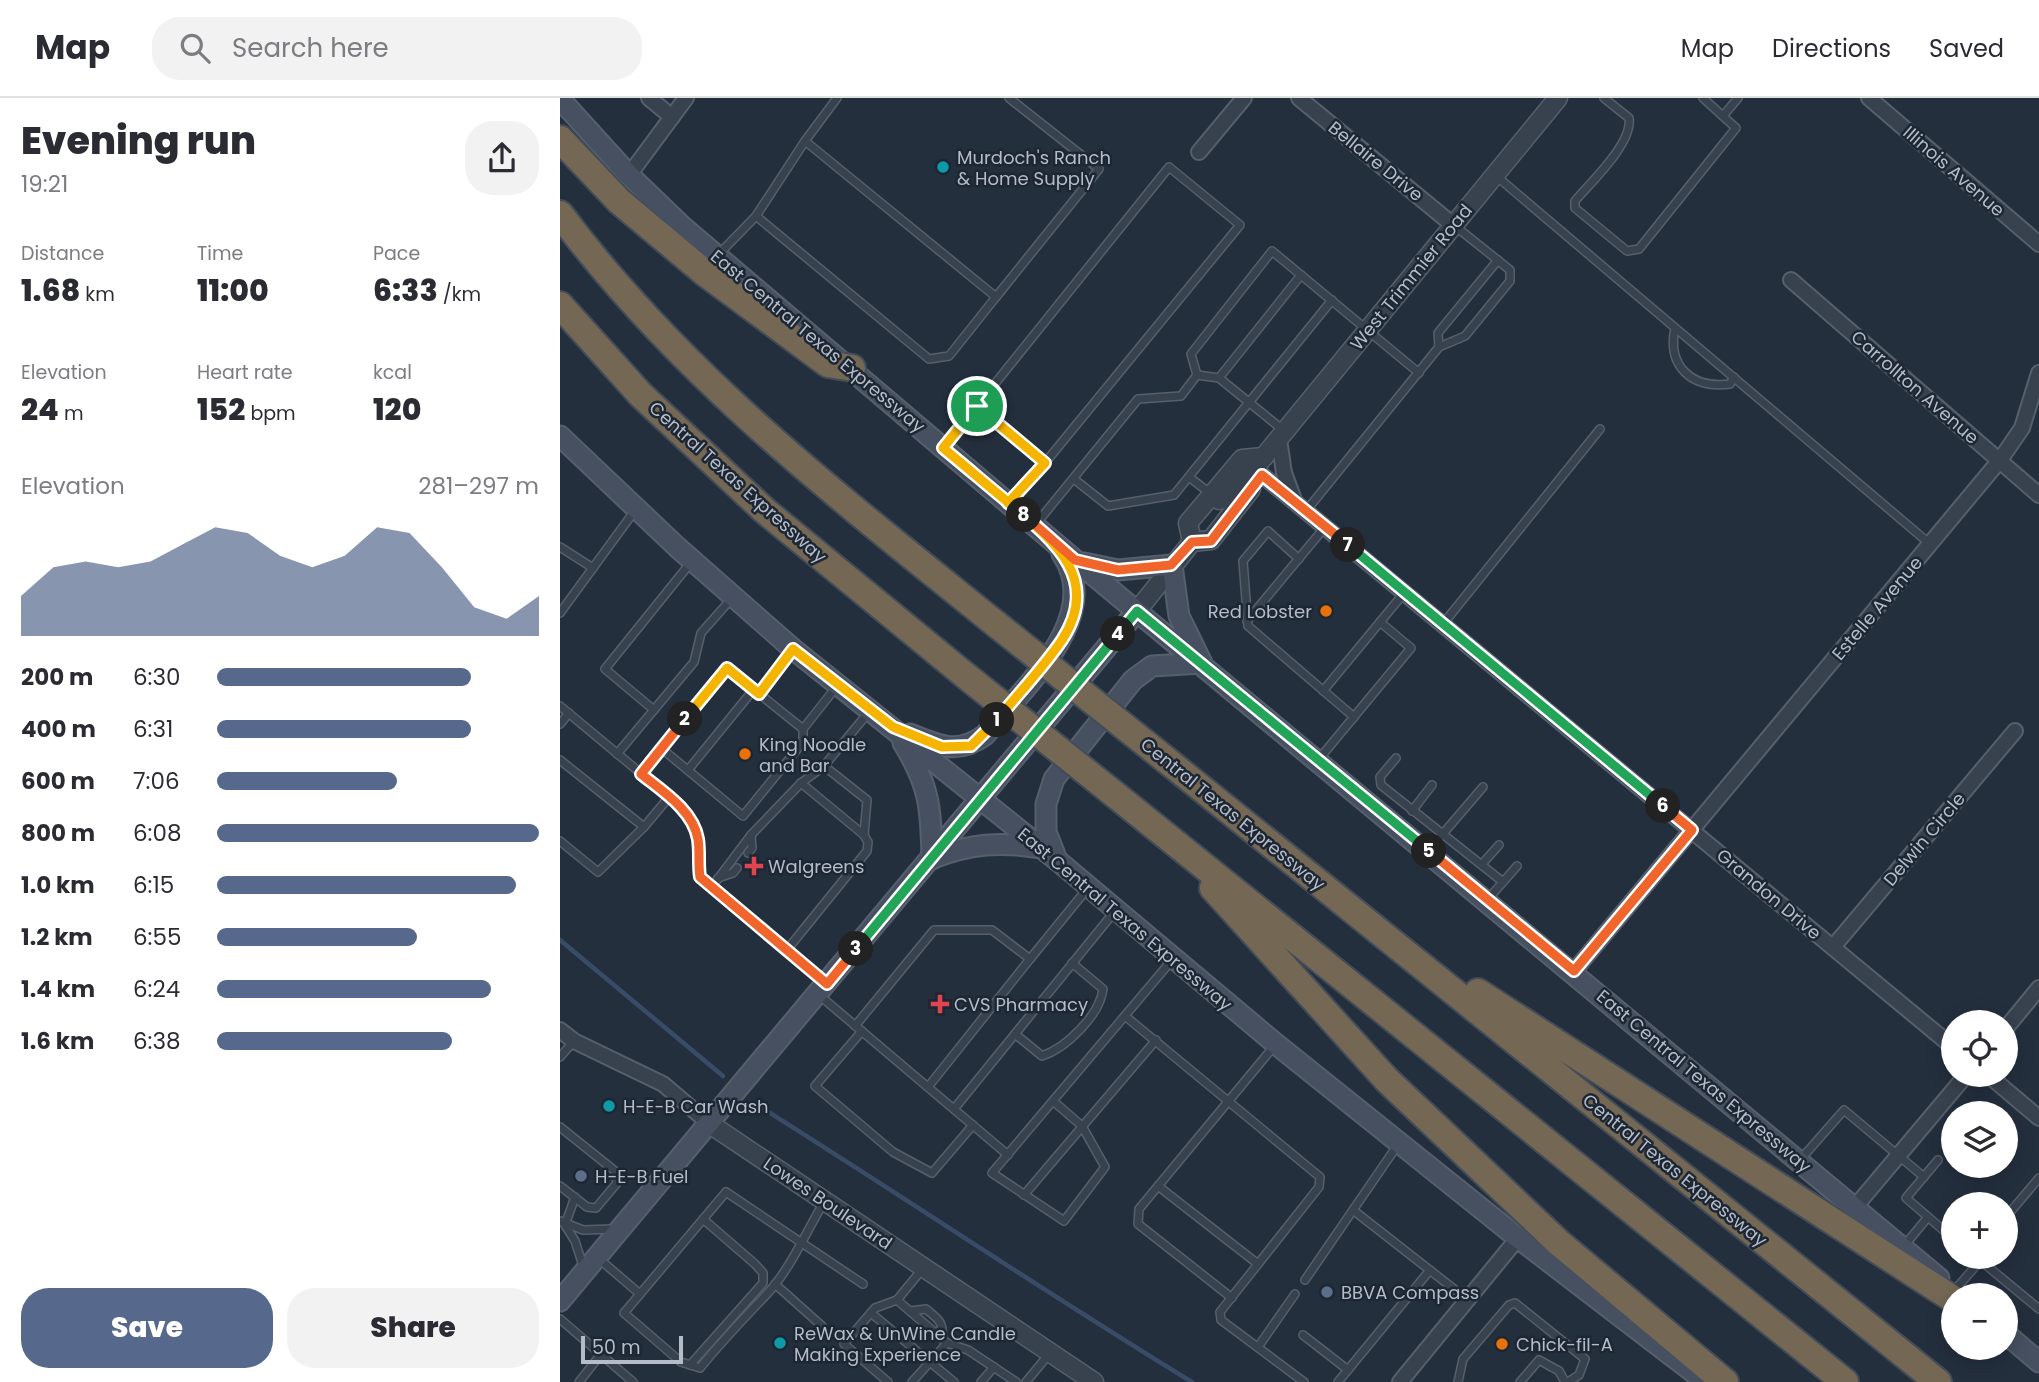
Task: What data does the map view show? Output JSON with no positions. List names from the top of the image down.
{
  "streets": {
    "highway": ["Central Texas Expressway"],
    "main road": ["East Central Texas Expressway"],
    "street": [
      "Bellaire Drive",
      "Illinois Avenue",
      "West Trimmier Road",
      "Carrollton Avenue",
      "Estelle Avenue",
      "Delwin Circle",
      "Grandon Drive",
      "Lowes Boulevard"
    ]
  },
  "crossings": [
    ["Bellaire Drive", "West Trimmier Road"],
    ["East Central Texas Expressway", "Estelle Avenue"],
    ["Carrollton Avenue", "Estelle Avenue"],
    ["Estelle Avenue", "Grandon Drive"],
    ["Delwin Circle", "Grandon Drive"]
  ],
  "places": {
    "other": [
      "Murdoch's Ranch & Home Supply",
      "Red Lobster",
      "King Noodle and Bar",
      "H-E-B Car Wash",
      "H-E-B Fuel",
      "BBVA Compass",
      "ReWax & UnWine Candle Making Experience",
      "Chick-fil-A"
    ],
    "health": ["Walgreens", "CVS Pharmacy"]
  },
  "scale_bar": "50 m",
  "page": {
    "header": "Map",
    "search": "Search here",
    "nav": ["Map", "Directions", "Saved"],
    "heading": ["Evening run", "19:21"],
    "stats": [
      ["Distance", "1.68 km"],
      ["Time", "11:00"],
      ["Pace", "6:33 /km"],
      ["Elevation", "24 m"],
      ["Heart rate", "152 bpm"],
      ["kcal", "120"]
    ],
    "chart": ["Elevation", "281–297 m"],
    "pins": [
      "8",
      "7",
      "4",
      "2",
      "1",
      "6",
      "5",
      "3"
    ],
    "list": [
      {
        "name": "200 m",
        "note": "6:30"
      },
      {
        "name": "400 m",
        "note": "6:31"
      },
      {
        "name": "600 m",
        "note": "7:06"
      },
      {
        "name": "800 m",
        "note": "6:08"
      },
      {
        "name": "1.0 km",
        "note": "6:15"
      },
      {
        "name": "1.2 km",
        "note": "6:55"
      },
      {
        "name": "1.4 km",
        "note": "6:24"
      },
      {
        "name": "1.6 km",
        "note": "6:38"
      }
    ],
    "map_buttons": ["+", "−"],
    "buttons": ["Save", "Share"],
    "scale": "50 m"
  }
}
